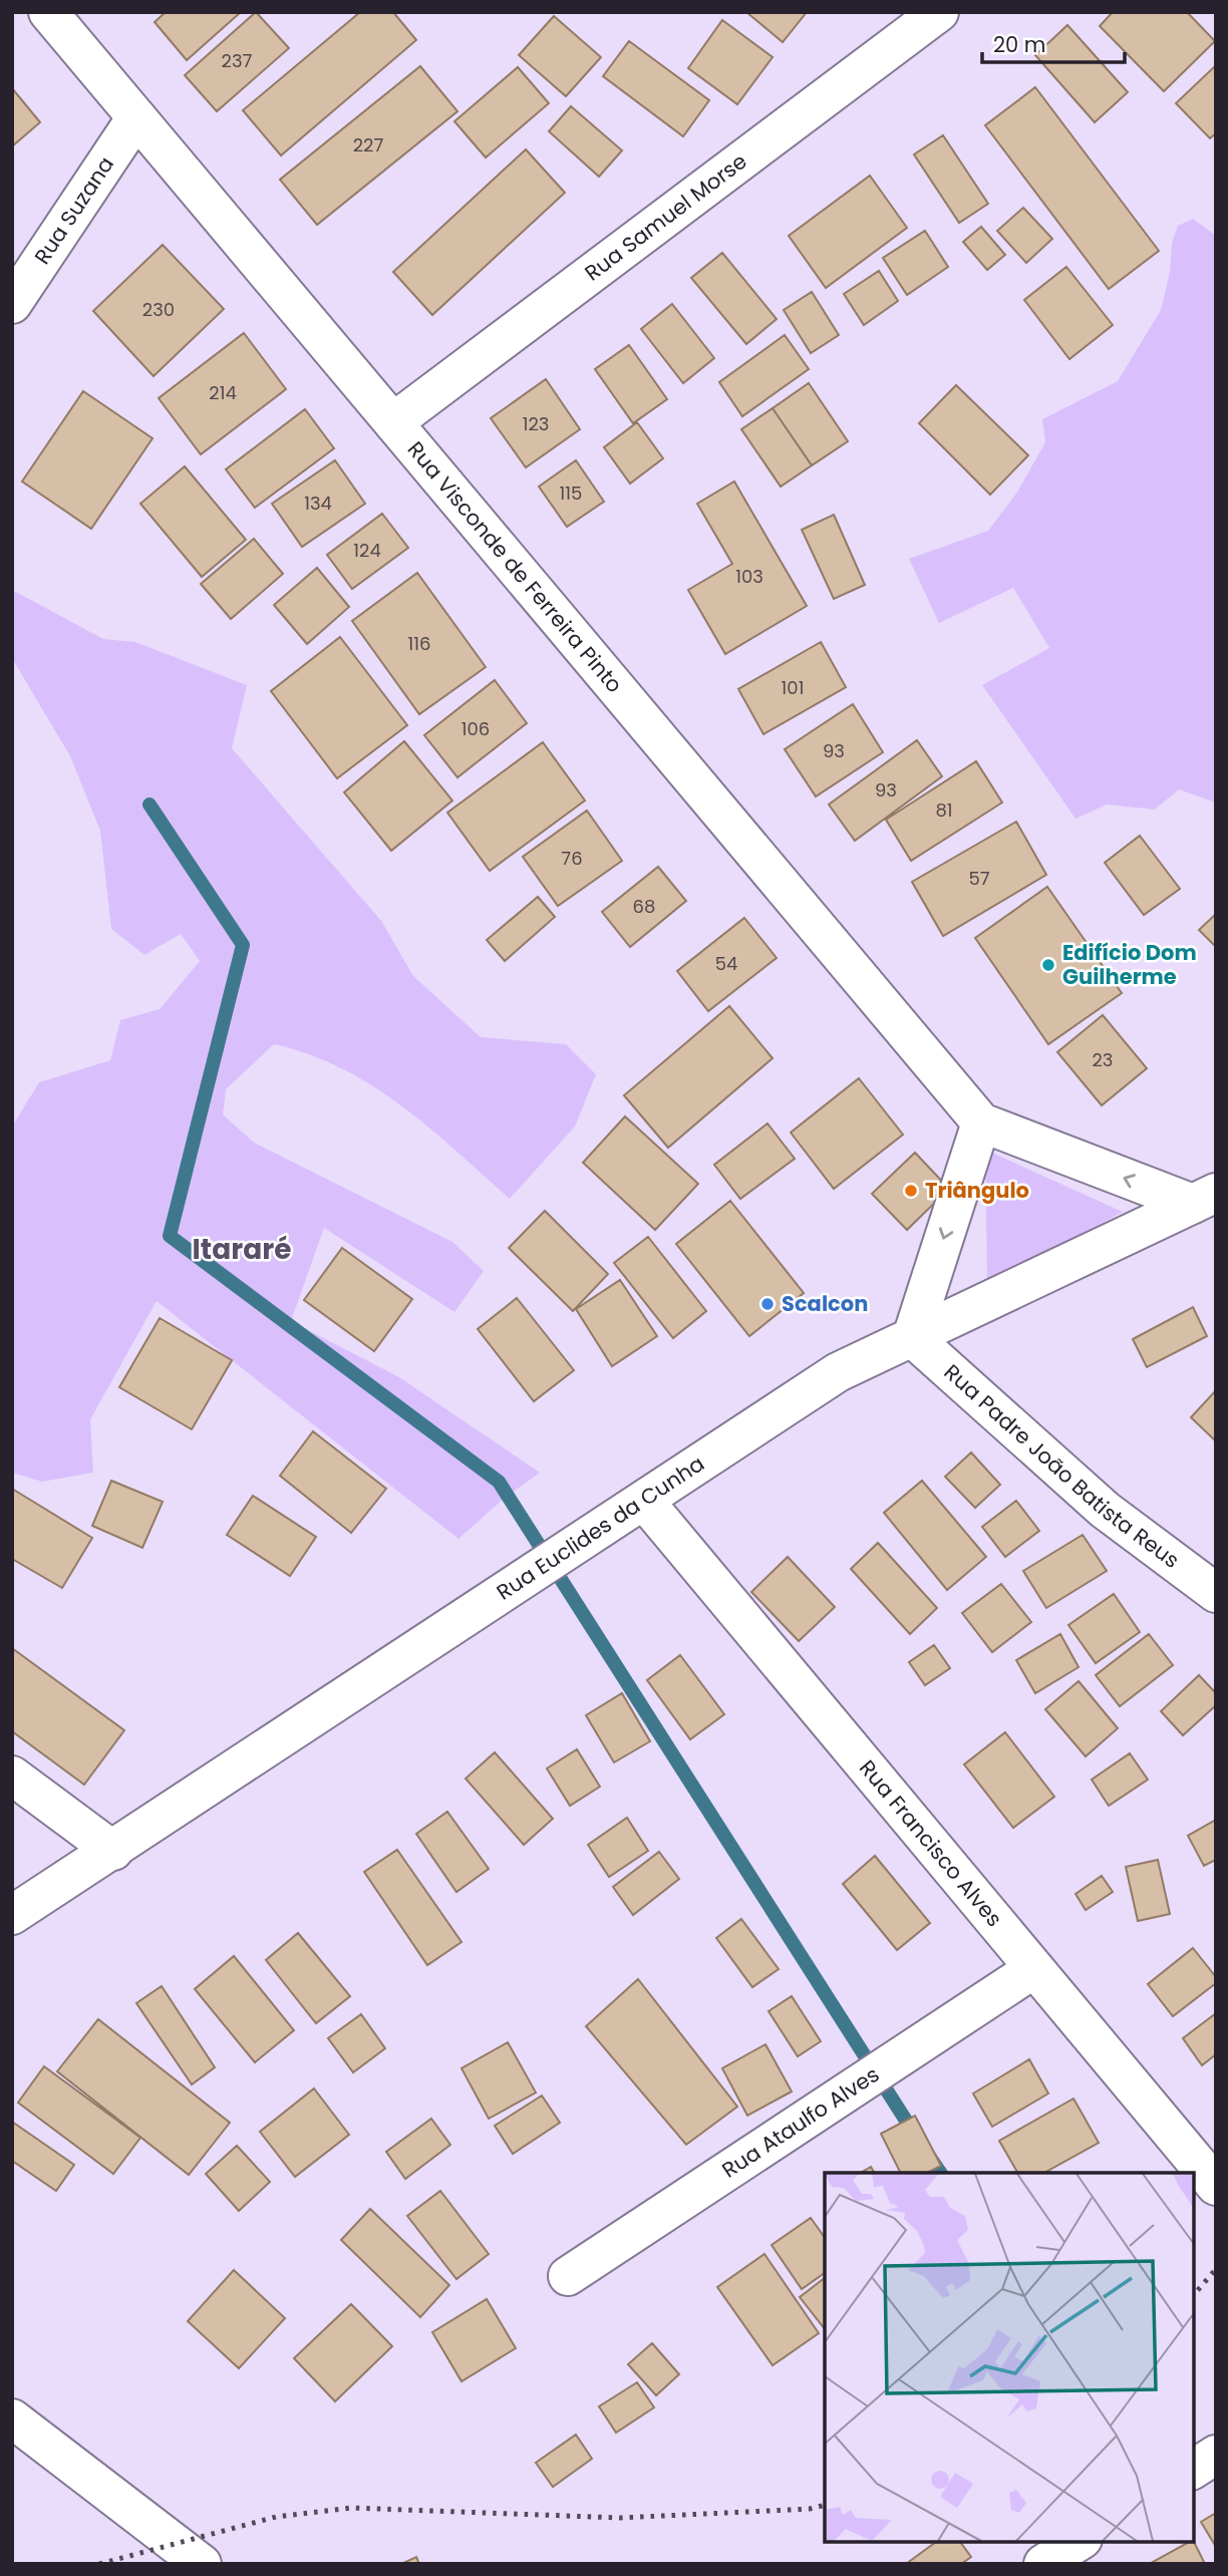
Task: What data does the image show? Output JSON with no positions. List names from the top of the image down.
{
  "streets": {
    "street": [
      "Rua Suzana",
      "Rua Samuel Morse",
      "Rua Visconde de Ferreira Pinto",
      "Rua Padre João Batista Reus",
      "Rua Euclides da Cunha",
      "Rua Francisco Alves",
      "Rua Ataulfo Alves"
    ]
  },
  "crossings": [
    ["Rua Suzana", "Rua Visconde de Ferreira Pinto"],
    ["Rua Samuel Morse", "Rua Visconde de Ferreira Pinto"],
    ["Rua Visconde de Ferreira Pinto", "Rua Euclides da Cunha"],
    ["Rua Padre João Batista Reus", "Rua Euclides da Cunha"],
    ["Rua Euclides da Cunha", "Rua Francisco Alves"],
    ["Rua Francisco Alves", "Rua Ataulfo Alves"]
  ],
  "districts": ["Itararé"],
  "places": ["Edifício Dom Guilherme", "Triângulo", "Scalcon"],
  "house_numbers": [
    "237",
    "227",
    "230",
    "214",
    "123",
    "115",
    "134",
    "124",
    "103",
    "116",
    "101",
    "106",
    "93",
    "93",
    "81",
    "76",
    "57",
    "68",
    "54",
    "23"
  ],
  "scale_bar": "20 m"
}
